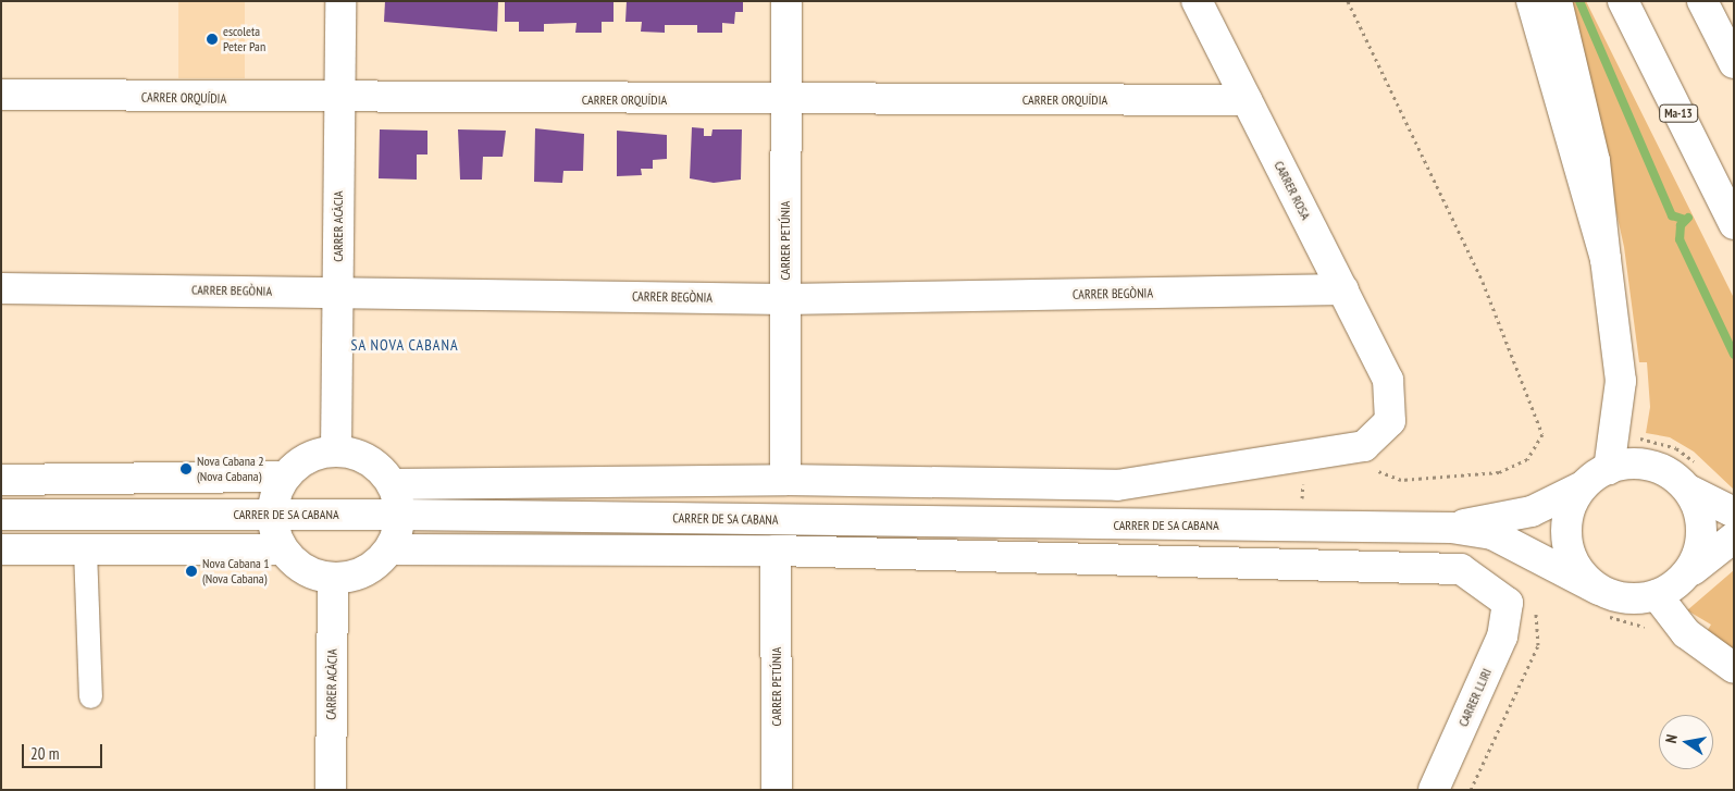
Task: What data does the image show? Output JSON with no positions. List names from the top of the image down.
{
  "streets": {
    "main road": [
      "CARRER ORQUÍDIA",
      "Ma-13",
      "CARRER ROSA",
      "CARRER ACÀCIA",
      "CARRER PETÚNIA",
      "CARRER BEGÒNIA",
      "CARRER DE SA CABANA",
      "CARRER LLIRI"
    ]
  },
  "crossings": [
    ["CARRER ORQUÍDIA", "CARRER ROSA"],
    ["CARRER ORQUÍDIA", "CARRER ACÀCIA"],
    ["CARRER ORQUÍDIA", "CARRER PETÚNIA"],
    ["CARRER ROSA", "CARRER PETÚNIA"],
    ["CARRER ROSA", "CARRER BEGÒNIA"],
    ["CARRER ACÀCIA", "CARRER BEGÒNIA"],
    ["CARRER PETÚNIA", "CARRER BEGÒNIA"]
  ],
  "districts": ["SA NOVA CABANA"],
  "places": ["escoleta Peter Pan", "Nova Cabana 2 (Nova Cabana)", "Nova Cabana 1 (Nova Cabana)"],
  "scale_bar": "20 m",
  "north": "left"
}
